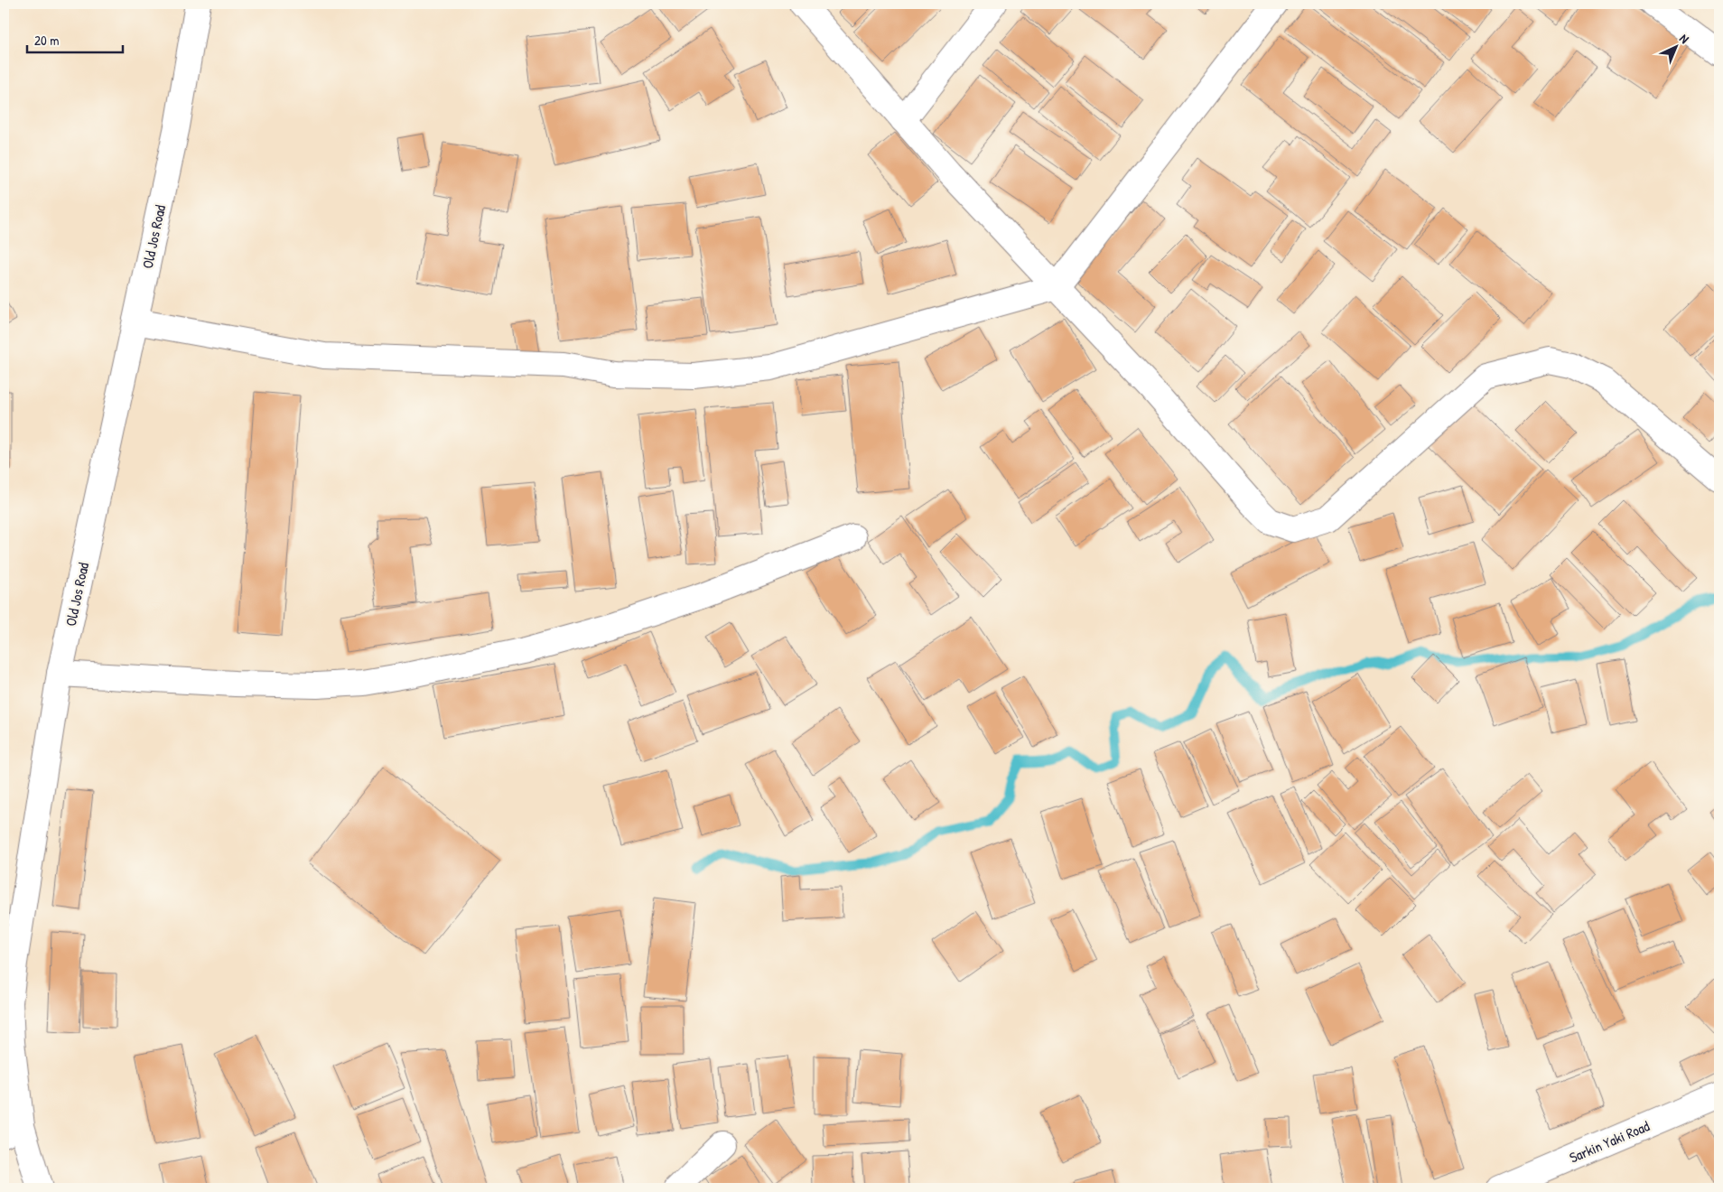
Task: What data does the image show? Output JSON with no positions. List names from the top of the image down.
{
  "streets": {
    "street": ["Old Jos Road", "Sarkin Yaki Road"]
  },
  "scale_bar": "20 m",
  "north": "top right"
}
